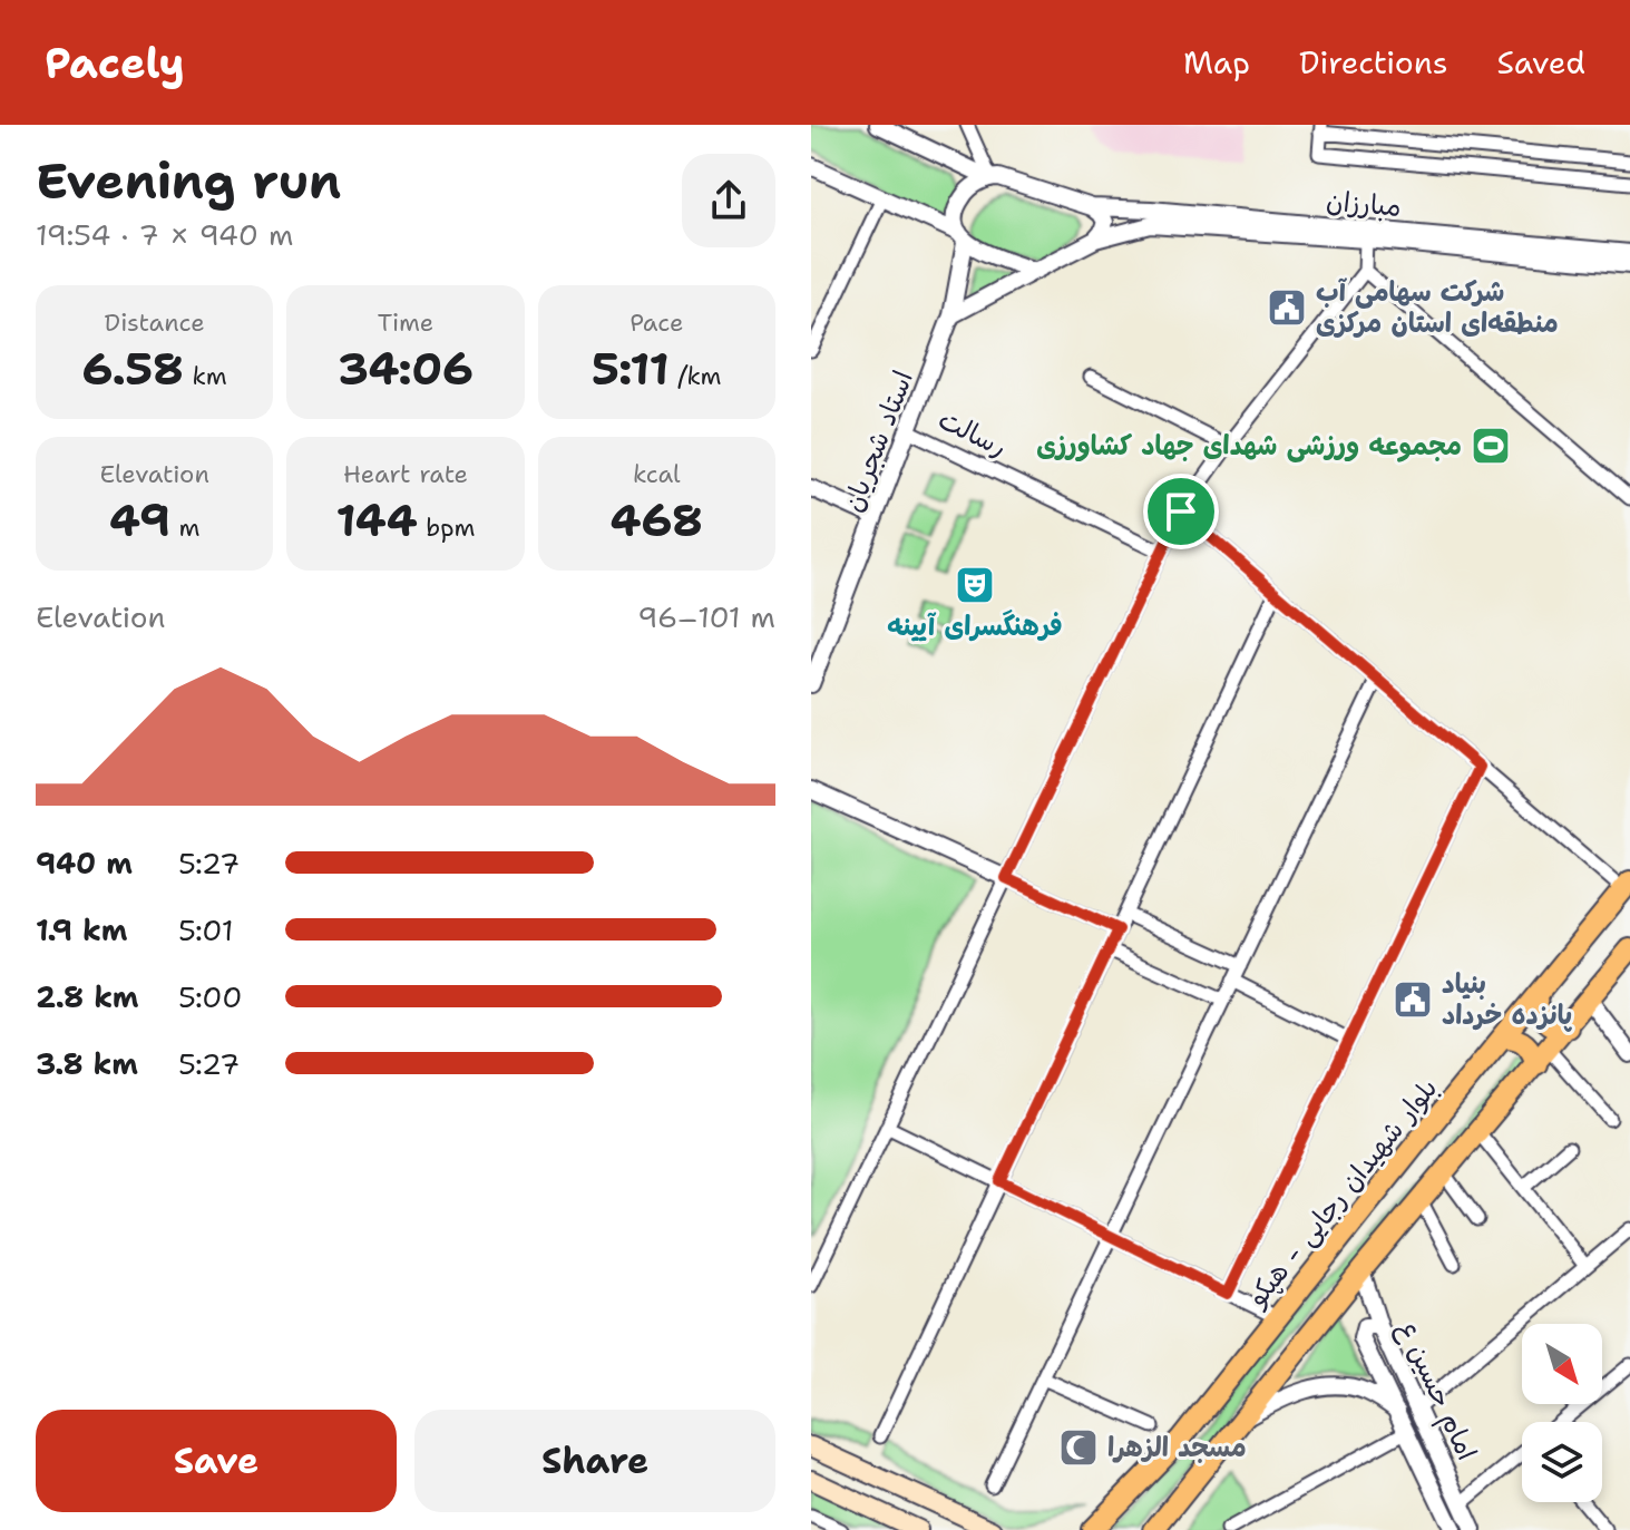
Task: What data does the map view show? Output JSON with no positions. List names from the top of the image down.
{
  "streets": {
    "main road": ["بلوار شهیدان رجایی - هپکو"],
    "street": [
      "مبارزان",
      "رسالت",
      "استاد شجریان",
      "امام حسین ع"
    ]
  },
  "crossings": [
    ["مبارزان", "استاد شجریان"],
    ["رسالت", "استاد شجریان"]
  ],
  "places": {
    "public building": ["شرکت سهامی آب منطقه‌ای استان مرکزی", "بنیاد پانزده خرداد"],
    "sports": ["مجموعه ورزشی شهدای جهاد کشاورزی"],
    "theatre": ["فرهنگسرای آیینه"],
    "mosque": ["مسجد الزهرا"]
  },
  "north": "bottom right",
  "page": {
    "header": "Pacely",
    "nav": ["Map", "Directions", "Saved"],
    "heading": ["Evening run", "19:54 · 7 × 940 m"],
    "stats": [
      ["Distance", "6.58 km"],
      ["Time", "34:06"],
      ["Pace", "5:11 /km"],
      ["Elevation", "49 m"],
      ["Heart rate", "144 bpm"],
      ["kcal", "468"]
    ],
    "chart": ["Elevation", "96–101 m"],
    "list": [
      {
        "name": "940 m",
        "note": "5:27"
      },
      {
        "name": "1.9 km",
        "note": "5:01"
      },
      {
        "name": "2.8 km",
        "note": "5:00"
      },
      {
        "name": "3.8 km",
        "note": "5:27"
      }
    ],
    "buttons": ["Save", "Share"]
  }
}
